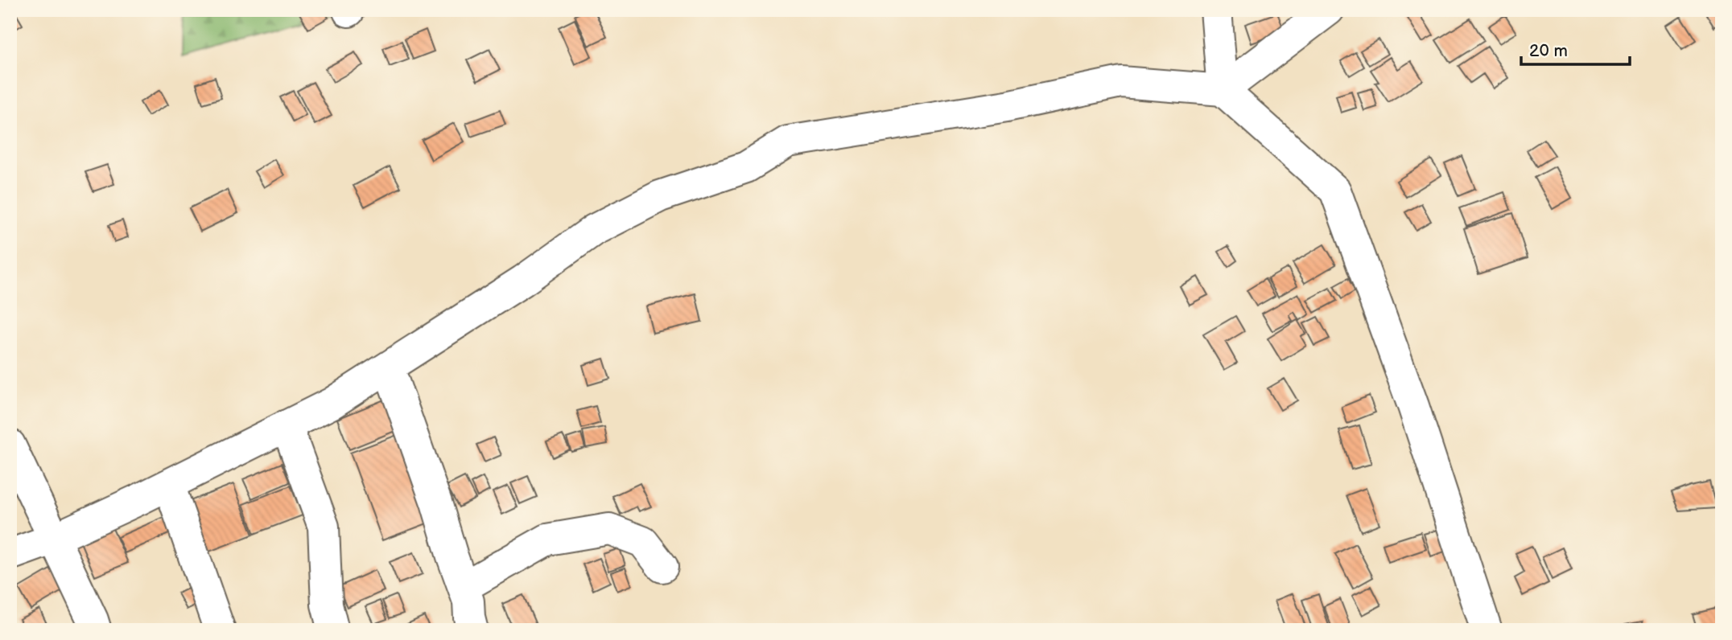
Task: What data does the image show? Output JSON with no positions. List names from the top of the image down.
{
  "scale_bar": "20 m"
}
